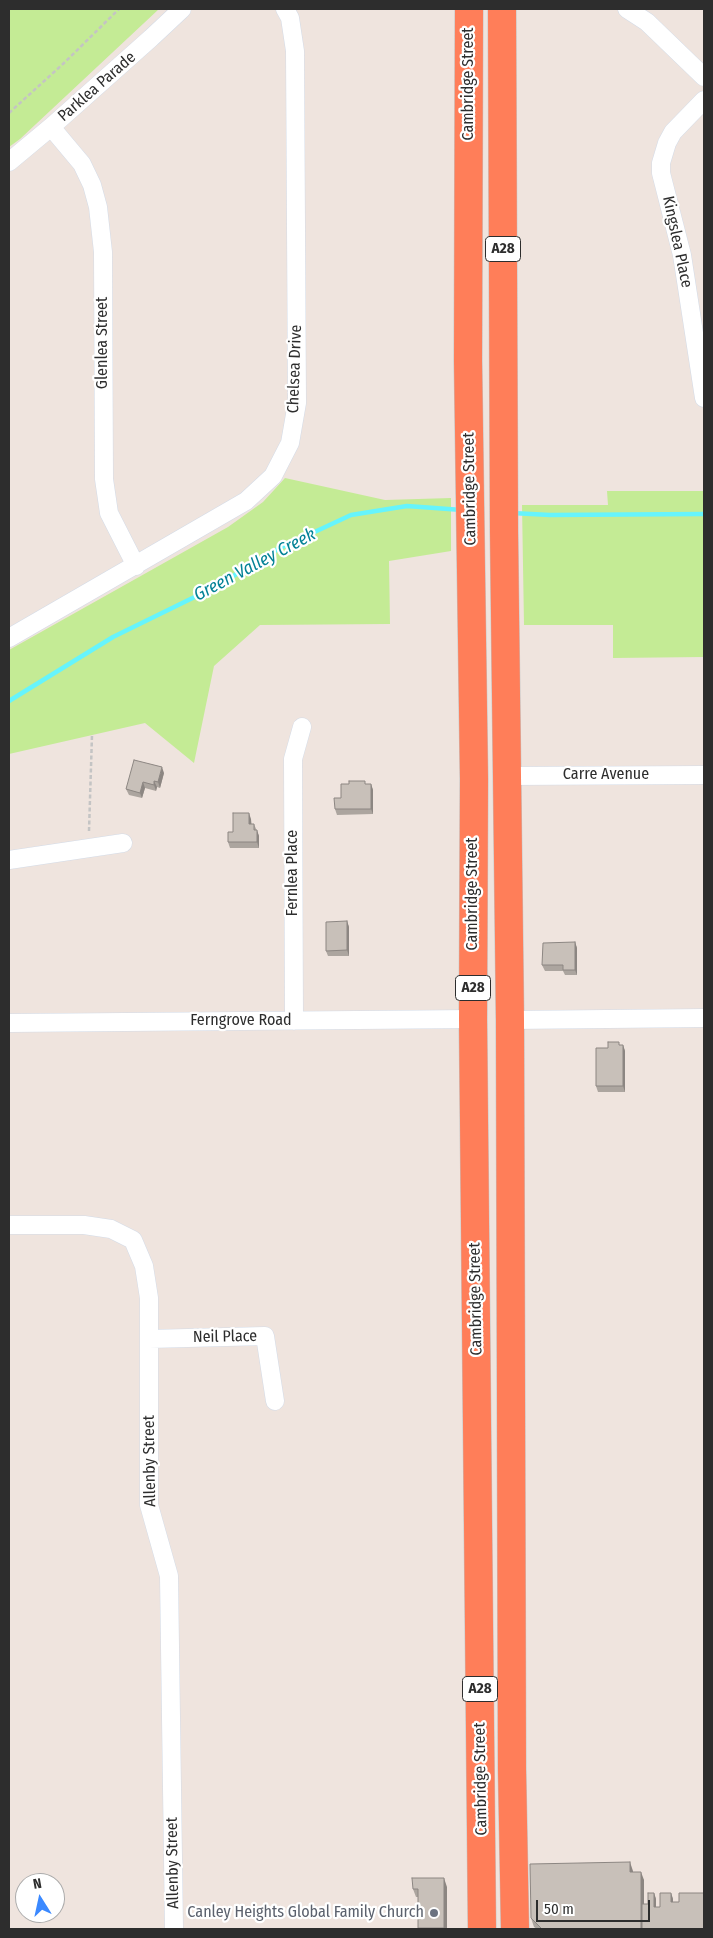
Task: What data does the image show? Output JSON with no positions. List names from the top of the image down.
{
  "streets": {
    "highway": ["Cambridge Street", "A28"],
    "street": [
      "Parklea Parade",
      "Kingslea Place",
      "Glenlea Street",
      "Chelsea Drive",
      "Carre Avenue",
      "Fernlea Place",
      "Ferngrove Road",
      "Neil Place",
      "Allenby Street"
    ]
  },
  "crossings": [
    ["Cambridge Street", "Carre Avenue"],
    ["Cambridge Street", "Ferngrove Road"],
    ["Parklea Parade", "Glenlea Street"],
    ["Glenlea Street", "Chelsea Drive"],
    ["Fernlea Place", "Ferngrove Road"],
    ["Neil Place", "Allenby Street"]
  ],
  "water": ["Green Valley Creek"],
  "places": ["Canley Heights Global Family Church"],
  "scale_bar": "50 m",
  "north": "top"
}
